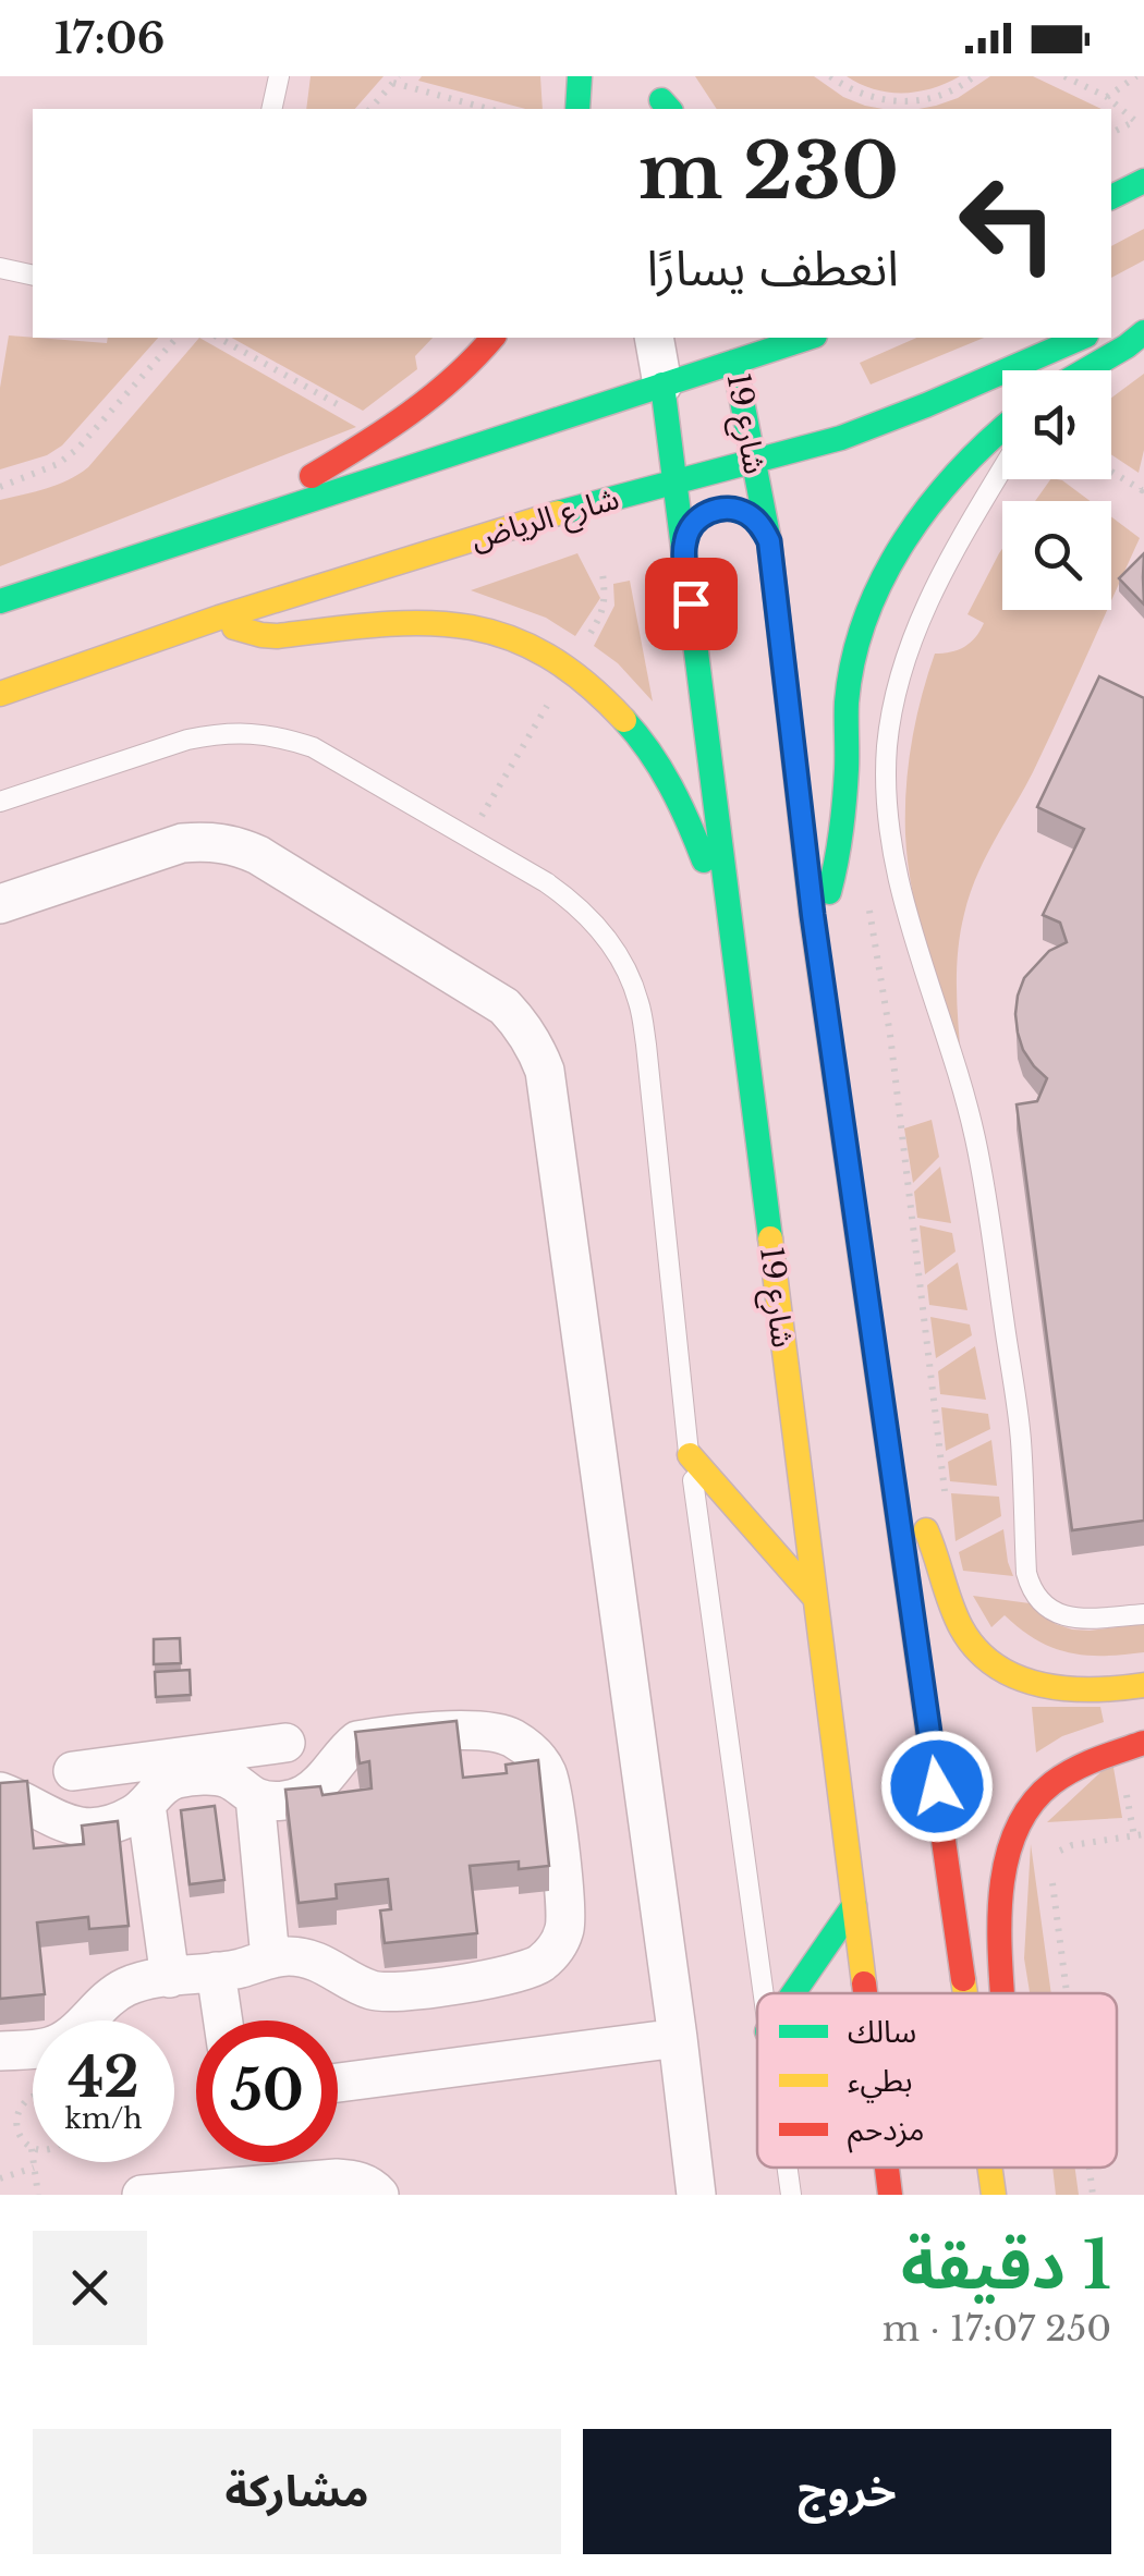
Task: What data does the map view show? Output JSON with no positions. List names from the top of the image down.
{
  "streets": {
    "main road": ["شارع 19", "شارع الرياض"]
  },
  "crossings": [
    ["شارع 19", "شارع الرياض"]
  ],
  "legend": ["سالك", "بطيء", "مزدحم"],
  "page": {
    "status": "17:06",
    "turn": ["230 m", "انعطف يسارًا"],
    "speed": "42 km/h",
    "limit": "50",
    "heading": ["1 دقيقة", "250 m · 17:07"],
    "buttons": ["خروج", "مشاركة"]
  }
}
